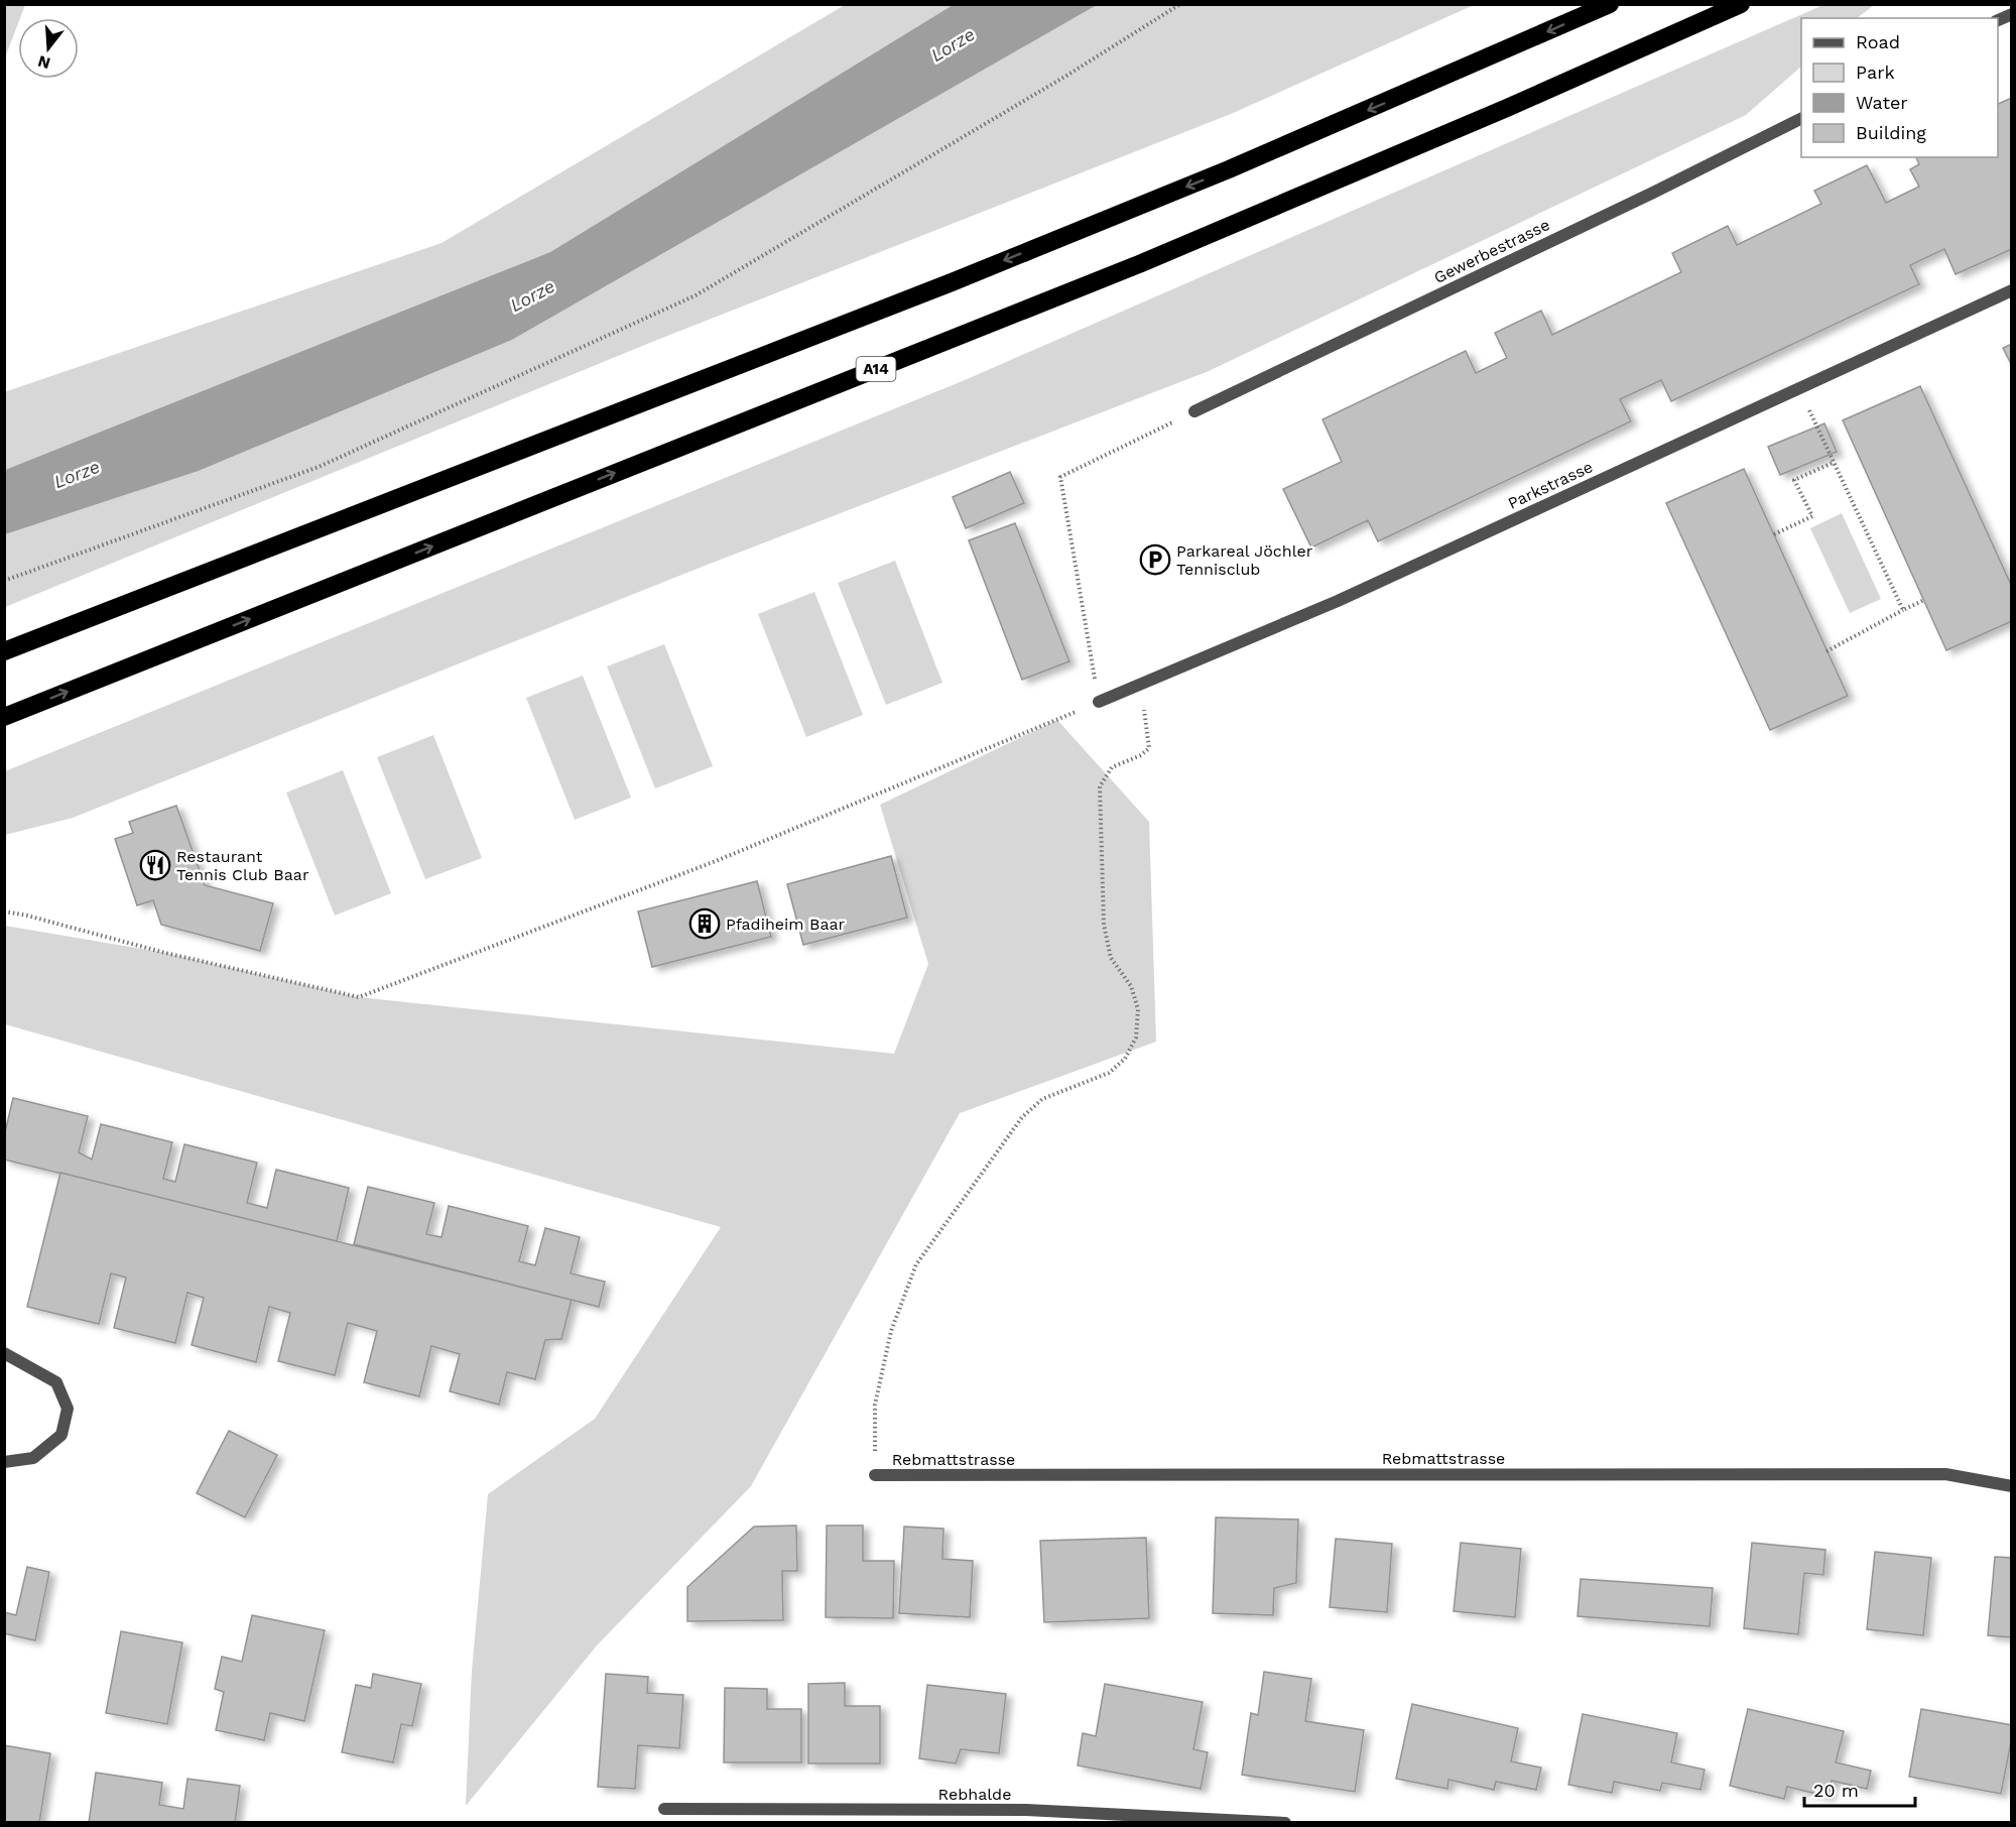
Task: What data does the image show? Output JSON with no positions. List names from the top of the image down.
{
  "streets": {
    "highway": ["A14"],
    "street": [
      "Gewerbestrasse",
      "Parkstrasse",
      "Rebmattstrasse",
      "Rebhalde"
    ]
  },
  "water": ["Lorze"],
  "places": {
    "parking": ["Parkareal Jöchler Tennisclub"],
    "restaurant": ["Restaurant Tennis Club Baar"],
    "building": ["Pfadiheim Baar"]
  },
  "legend": [
    "Road",
    "Park",
    "Water",
    "Building"
  ],
  "scale_bar": "20 m",
  "north": "bottom"
}
